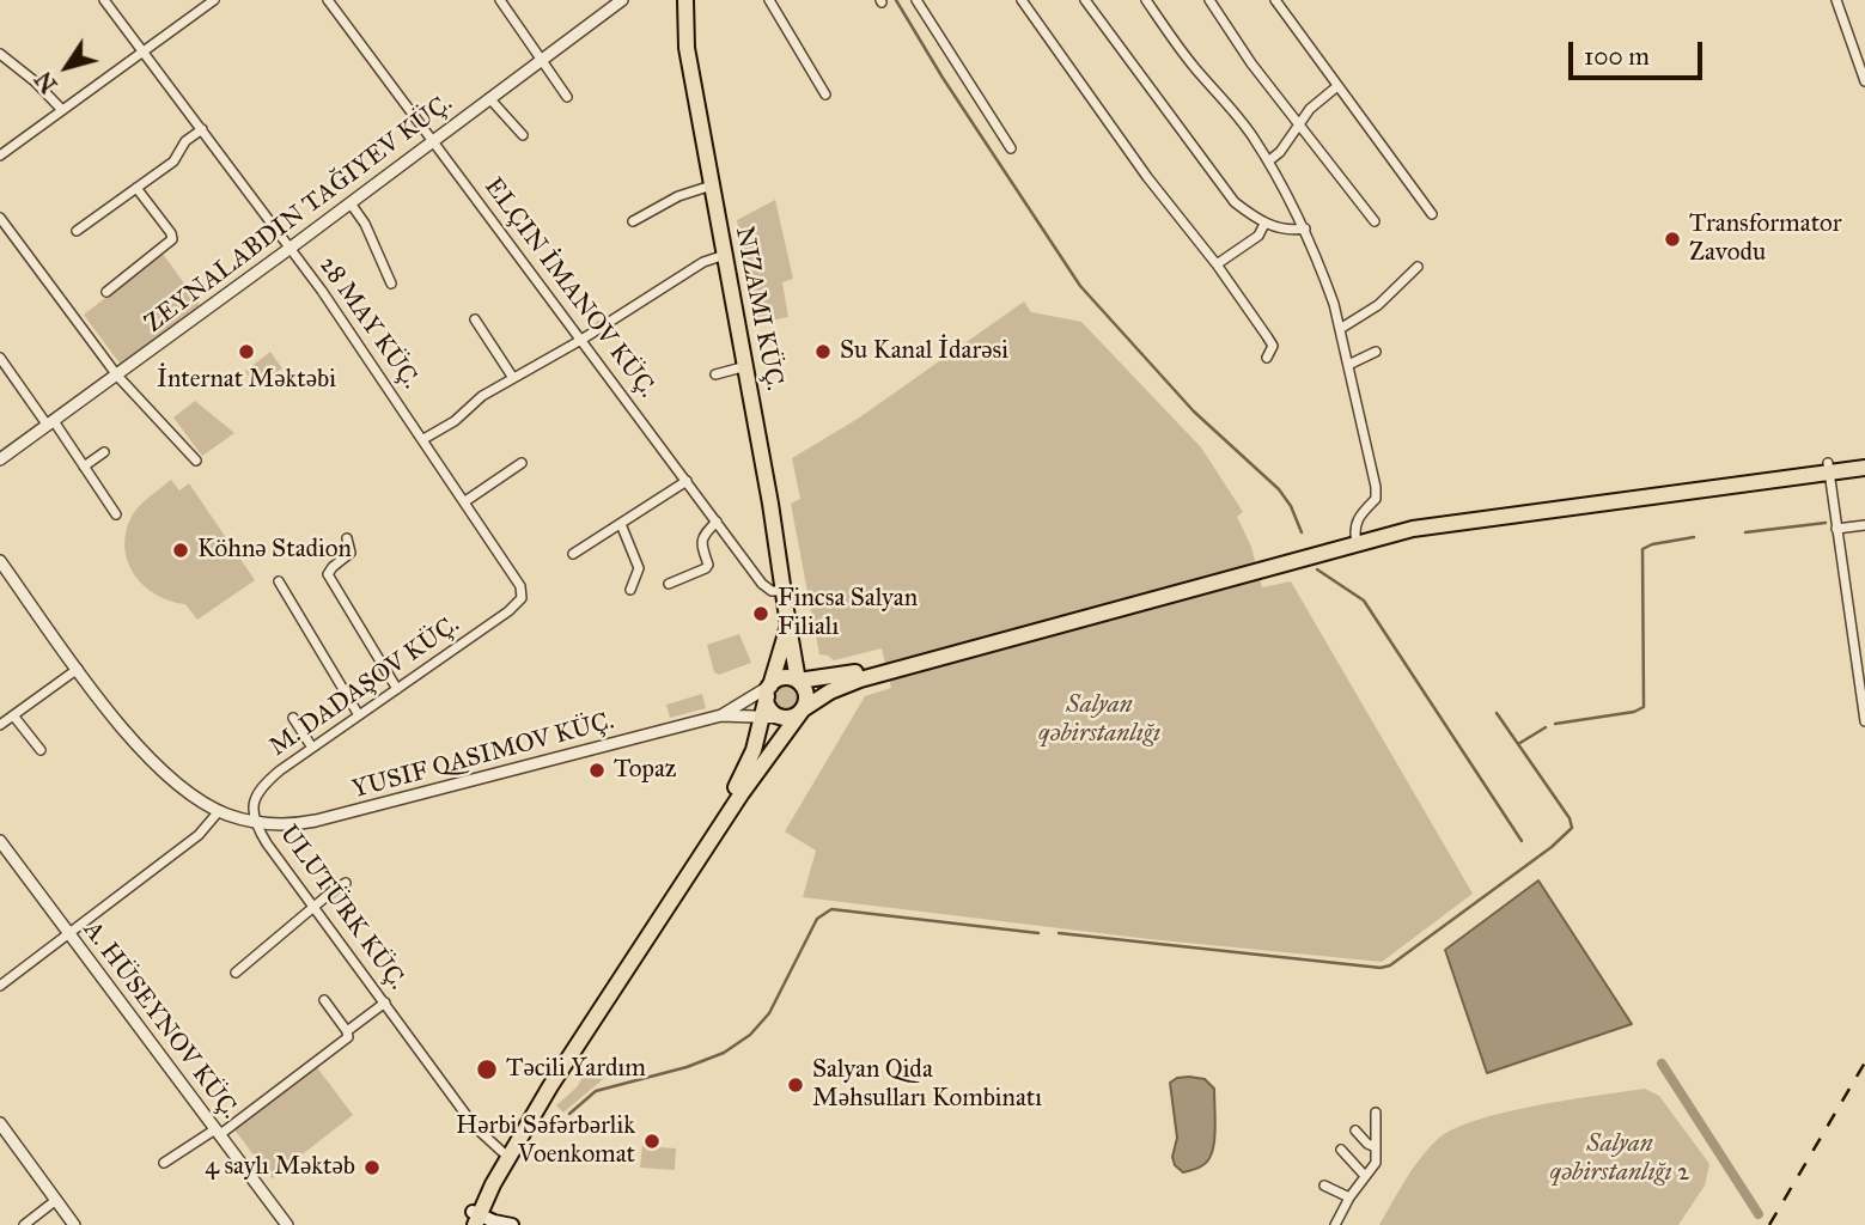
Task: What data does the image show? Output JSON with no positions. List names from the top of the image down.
{
  "streets": {
    "main road": ["NIZAMI KÜÇ."],
    "street": [
      "ELÇIN İMANOV KÜÇ.",
      "28 MAY KÜÇ.",
      "M. DADAŞOV KÜÇ.",
      "ULUTÜRK KÜÇ.",
      "A. HÜSEYNOV KÜÇ."
    ]
  },
  "crossings": [
    ["ELÇIN İMANOV KÜÇ.", "NIZAMI KÜÇ."],
    ["28 MAY KÜÇ.", "M. DADAŞOV KÜÇ."],
    ["M. DADAŞOV KÜÇ.", "ULUTÜRK KÜÇ."]
  ],
  "parks": ["Salyan qəbirstanlığı", "Salyan qəbirstanlığı 2"],
  "places": [
    "Transformator Zavodu",
    "İnternat Məktəbi",
    "Su Kanal İdarəsi",
    "Köhnə Stadion",
    "Fincsa Salyan Filialı",
    "Topaz",
    "Təcili Yardım",
    "Salyan Qida Məhsulları Kombinatı",
    "Hərbi Səfərbərlik Voenkomat",
    "4 saylı Məktəb"
  ],
  "scale_bar": "100 m",
  "north": "bottom left"
}
